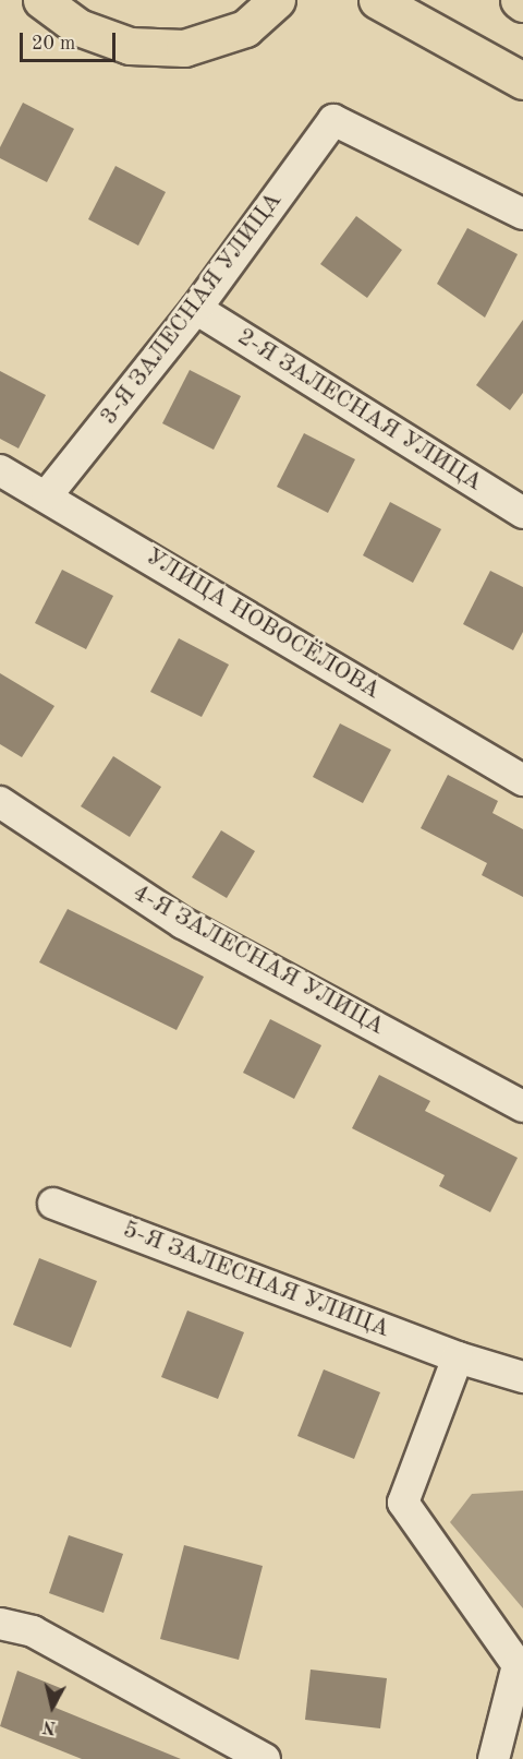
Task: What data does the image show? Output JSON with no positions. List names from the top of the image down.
{
  "streets": {
    "street": [
      "3-Я ЗАЛЕСНАЯ УЛИЦА",
      "2-Я ЗАЛЕСНАЯ УЛИЦА",
      "УЛИЦА НОВОСЁЛОВА",
      "4-Я ЗАЛЕСНАЯ УЛИЦА",
      "5-Я ЗАЛЕСНАЯ УЛИЦА"
    ]
  },
  "crossings": [
    ["3-Я ЗАЛЕСНАЯ УЛИЦА", "2-Я ЗАЛЕСНАЯ УЛИЦА"],
    ["3-Я ЗАЛЕСНАЯ УЛИЦА", "УЛИЦА НОВОСЁЛОВА"]
  ],
  "scale_bar": "20 m",
  "north": "bottom"
}
